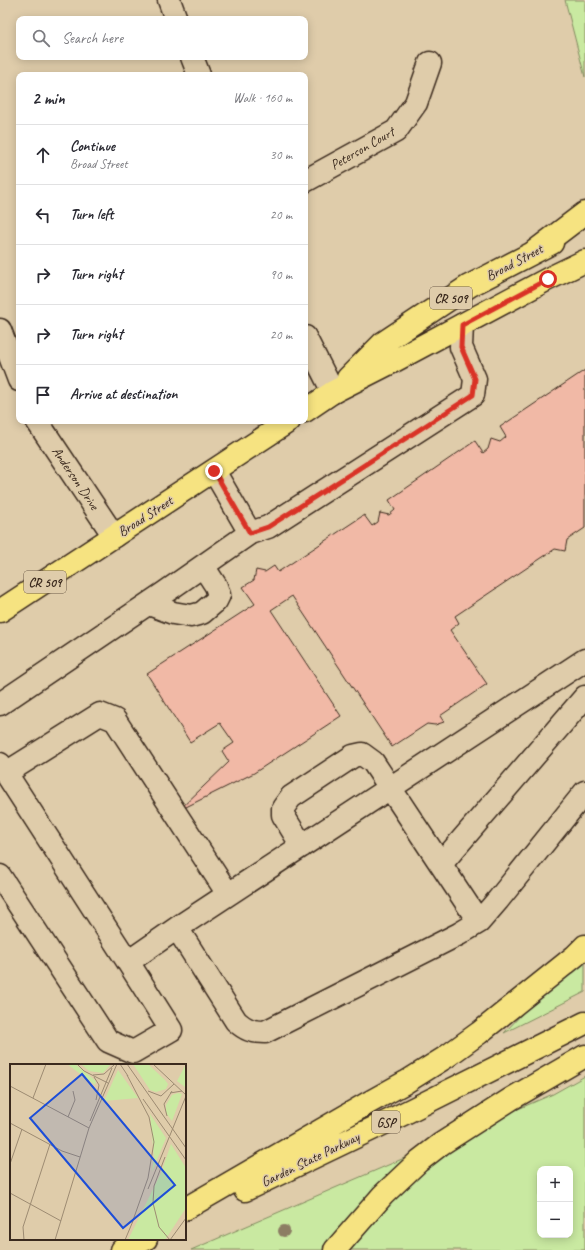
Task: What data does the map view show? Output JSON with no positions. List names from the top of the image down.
{
  "streets": {
    "main road": [
      "Broad Street",
      "CR 509",
      "GSP",
      "Garden State Parkway"
    ],
    "street": ["Peterson Court", "Anderson Drive"]
  },
  "crossings": [
    ["Broad Street", "Anderson Drive"]
  ],
  "page": {
    "search": "Search here",
    "heading": ["2 min", "Walk · 160 m"],
    "list": [
      ["Continue", "Broad Street", "30 m"],
      ["Turn left", "20 m"],
      ["Turn right", "90 m"],
      ["Turn right", "20 m"],
      "Arrive at destination"
    ],
    "map_buttons": ["+", "−"]
  }
}
